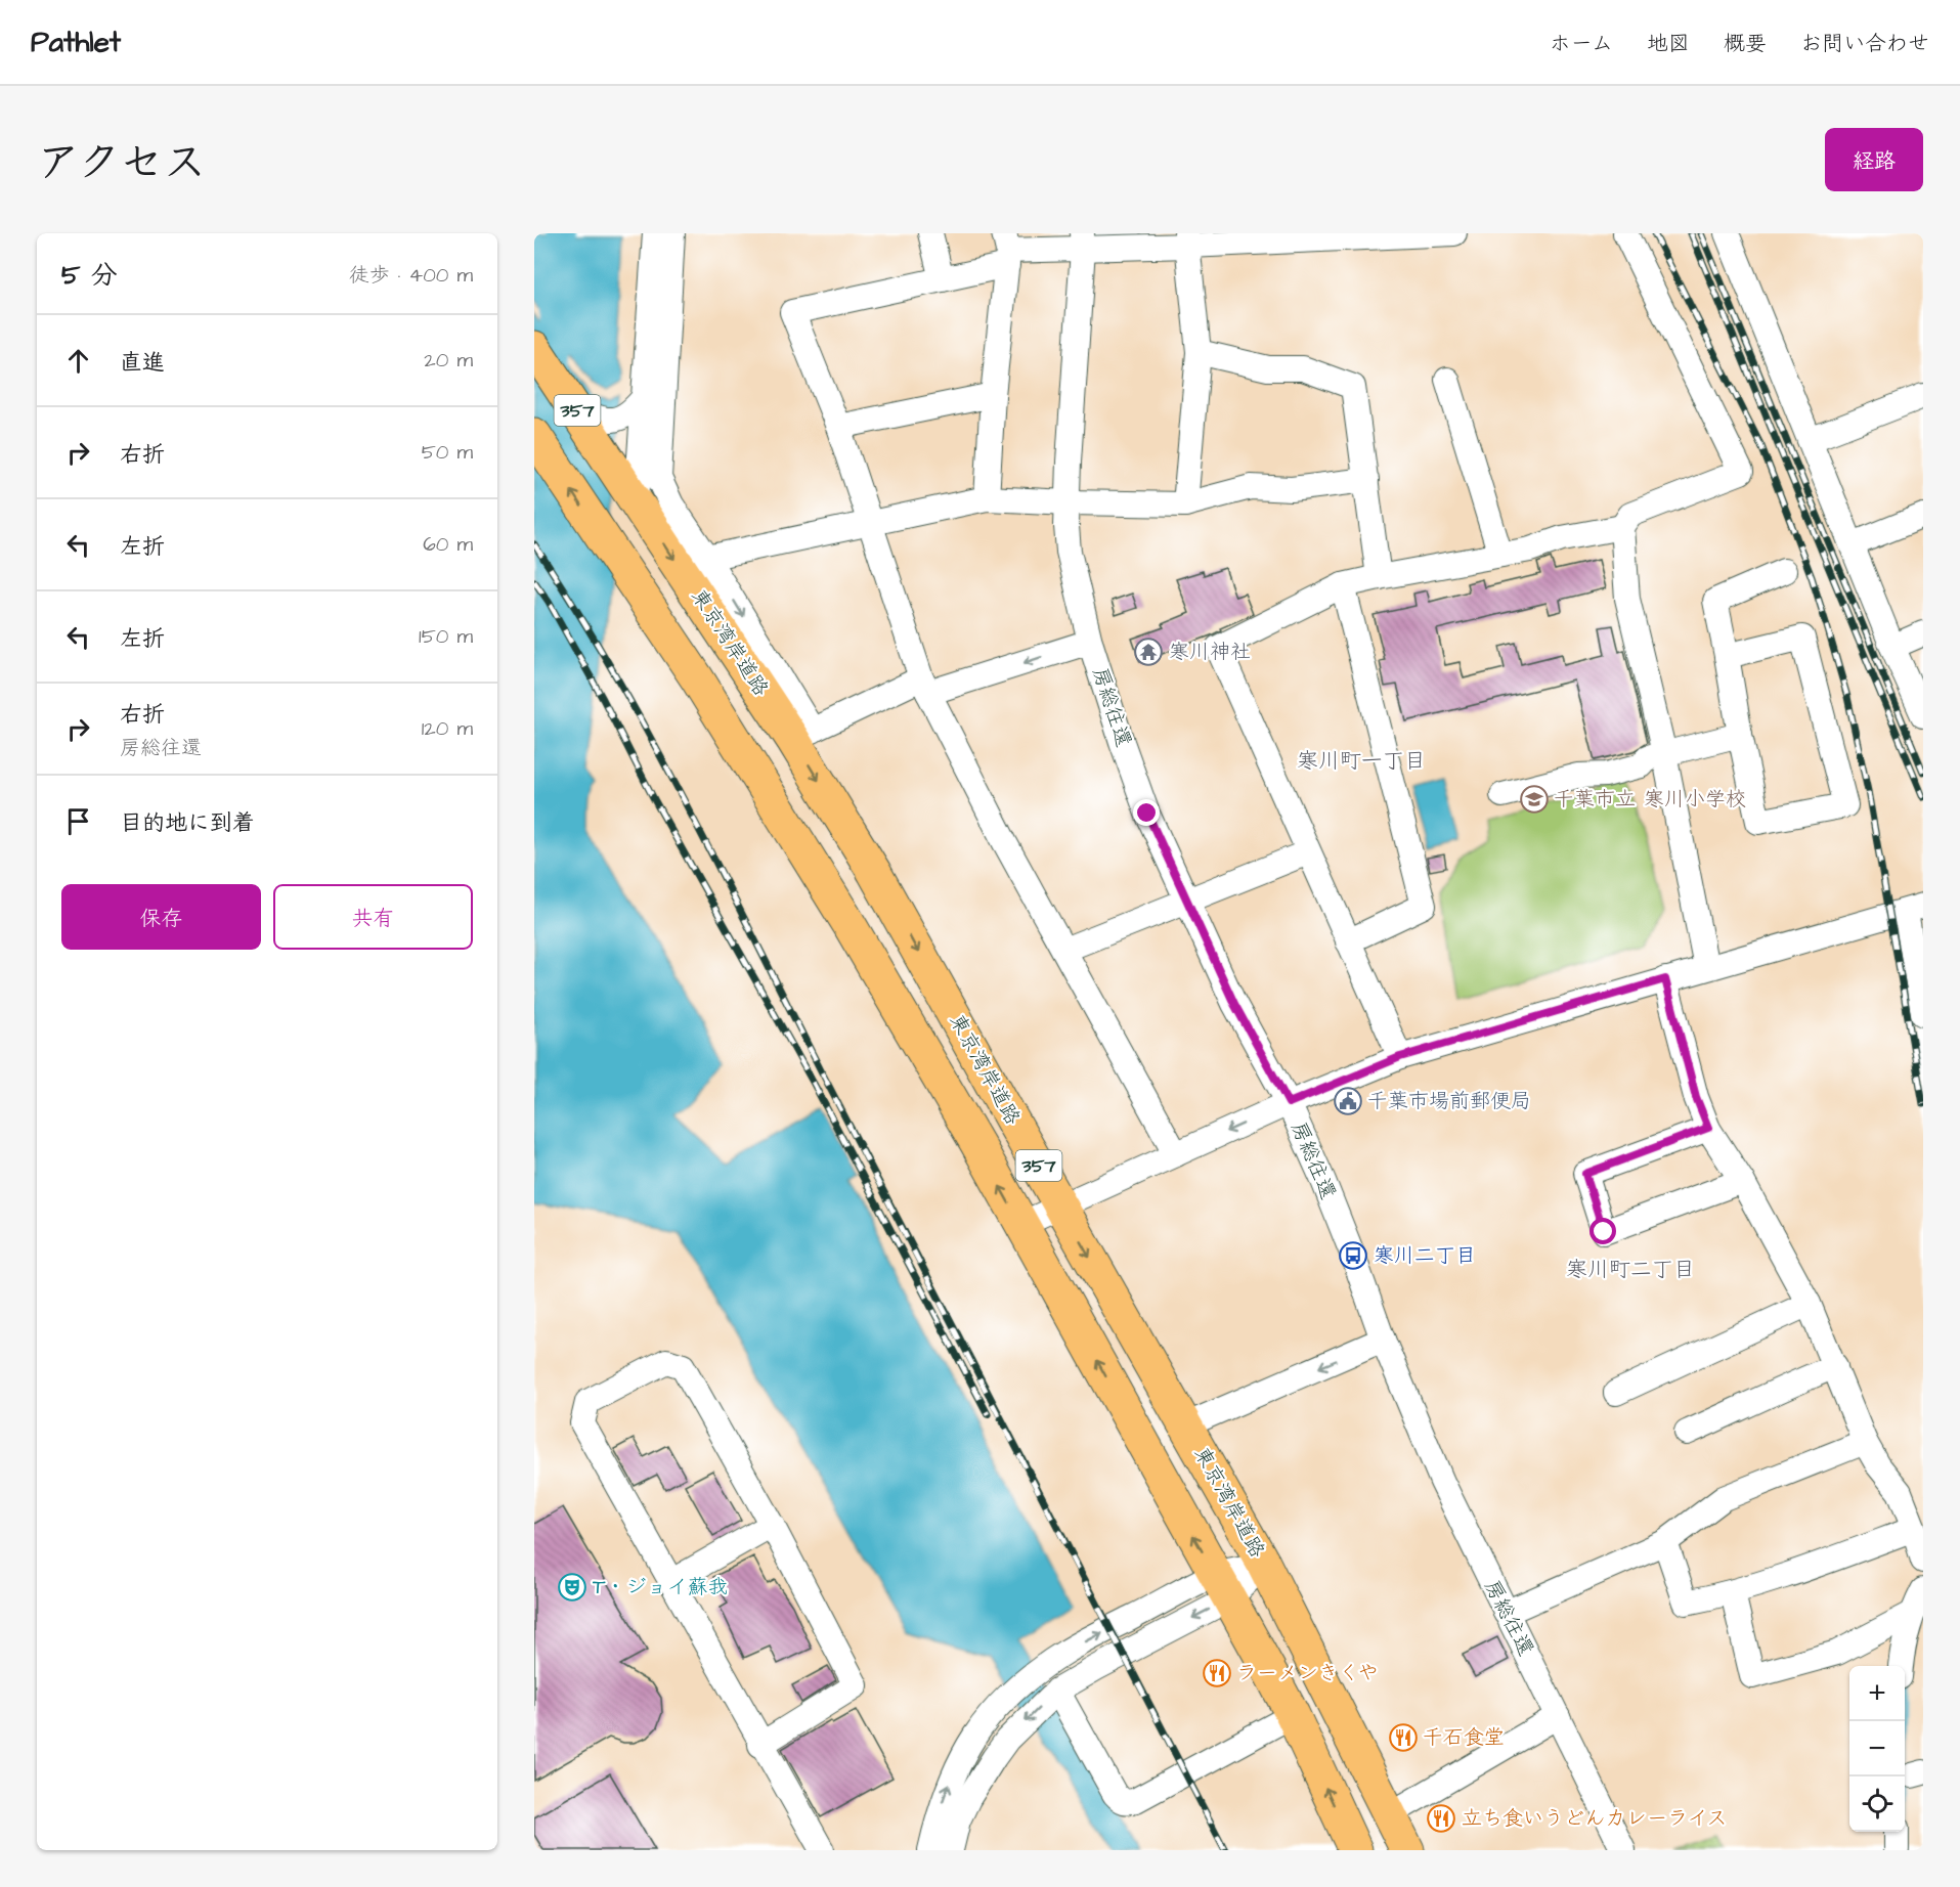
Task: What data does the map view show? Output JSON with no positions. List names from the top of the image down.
{
  "streets": {
    "highway": ["357", "東京湾岸道路"],
    "street": ["房総往還"]
  },
  "districts": ["寒川町一丁目", "寒川町二丁目"],
  "places": {
    "temple": ["寒川神社"],
    "school or university": ["千葉市立 寒川小学校"],
    "public building": ["千葉市場前郵便局"],
    "bus stop": ["寒川二丁目"],
    "theatre": ["T・ジョイ蘇我"],
    "restaurant": ["ラーメンきくや", "千石食堂", "立ち食いうどんカレーライス"]
  },
  "page": {
    "header": "Pathlet",
    "nav": [
      "ホーム",
      "地図",
      "概要",
      "お問い合わせ"
    ],
    "title": "アクセス",
    "buttons": [
      "経路",
      ["保存", "共有"]
    ],
    "heading": ["5 分", "徒歩 · 400 m"],
    "list": [
      ["直進", "20 m"],
      ["右折", "50 m"],
      ["左折", "60 m"],
      ["左折", "150 m"],
      ["右折", "房総往還", "120 m"],
      "目的地に到着"
    ],
    "map_buttons": ["+", "−"]
  }
}
